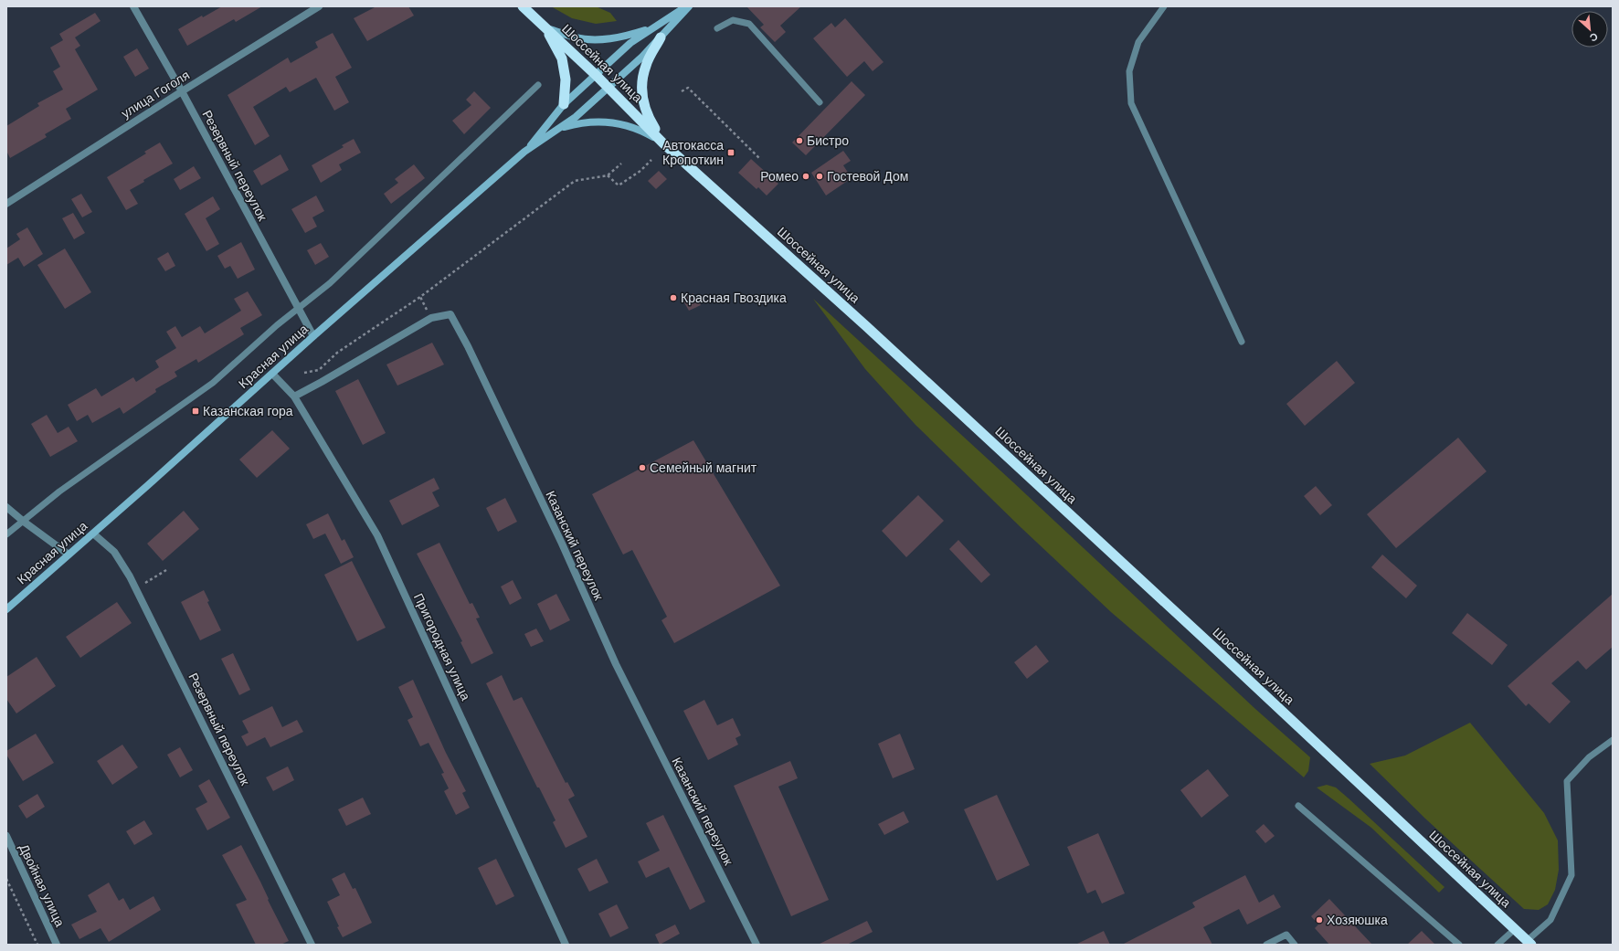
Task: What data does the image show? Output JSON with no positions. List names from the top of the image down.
{
  "streets": {
    "highway": ["Шоссейная улица"],
    "main road": ["Красная улица"],
    "street": [
      "улица Гоголя",
      "Резервный переулок",
      "Казанский переулок",
      "Пригородная улица",
      "Двойная улица"
    ]
  },
  "crossings": [
    ["Шоссейная улица", "Красная улица"],
    ["улица Гоголя", "Резервный переулок"],
    ["Резервный переулок", "Красная улица"],
    ["Красная улица", "Пригородная улица"],
    ["Казанский переулок", "Пригородная улица"]
  ],
  "places": {
    "other": [
      "Бистро",
      "Ромео",
      "Гостевой Дом",
      "Красная Гвоздика",
      "Семейный магнит",
      "Хозяюшка"
    ],
    "transit": ["Автокасса Кропоткин", "Казанская гора"]
  },
  "north": "bottom right"
}
